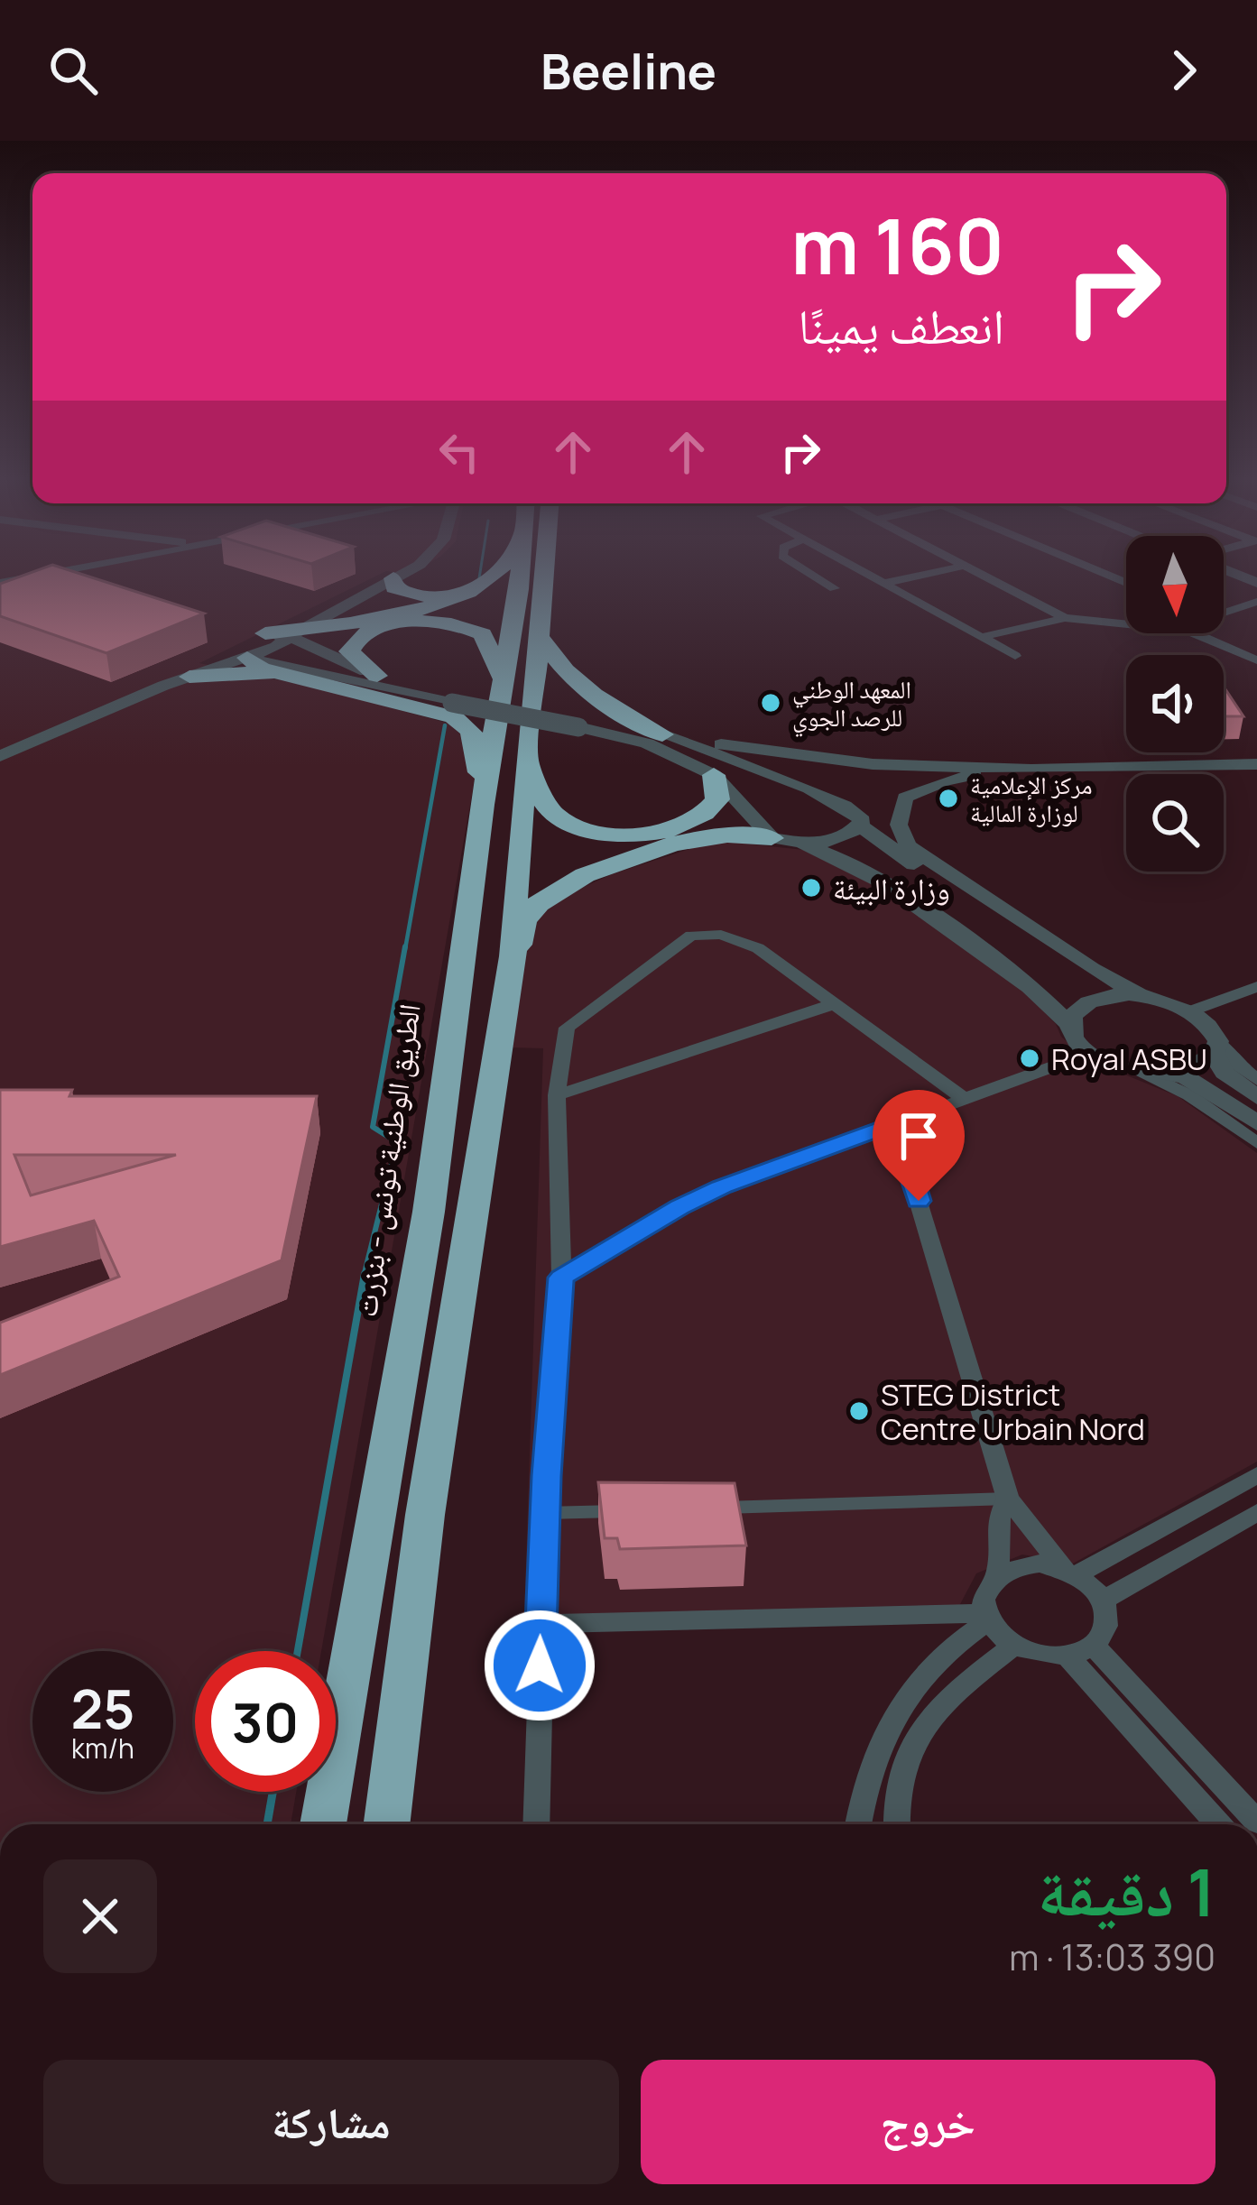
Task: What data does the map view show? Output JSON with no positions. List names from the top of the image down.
{
  "streets": {
    "highway": ["الطريق الوطنية تونس - بنزرت"]
  },
  "places": [
    "المعهد الوطني للرصد الجوي",
    "مركز الإعلامية لوزارة المالية",
    "وزارة البيئة",
    "Royal ASBU",
    "STEG District Centre Urbain Nord"
  ],
  "north": "bottom",
  "page": {
    "header": "Beeline",
    "turn": ["160 m", "انعطف يمينًا"],
    "speed": "25 km/h",
    "limit": "30",
    "heading": ["1 دقيقة", "390 m · 13:03"],
    "buttons": ["خروج", "مشاركة"]
  }
}
